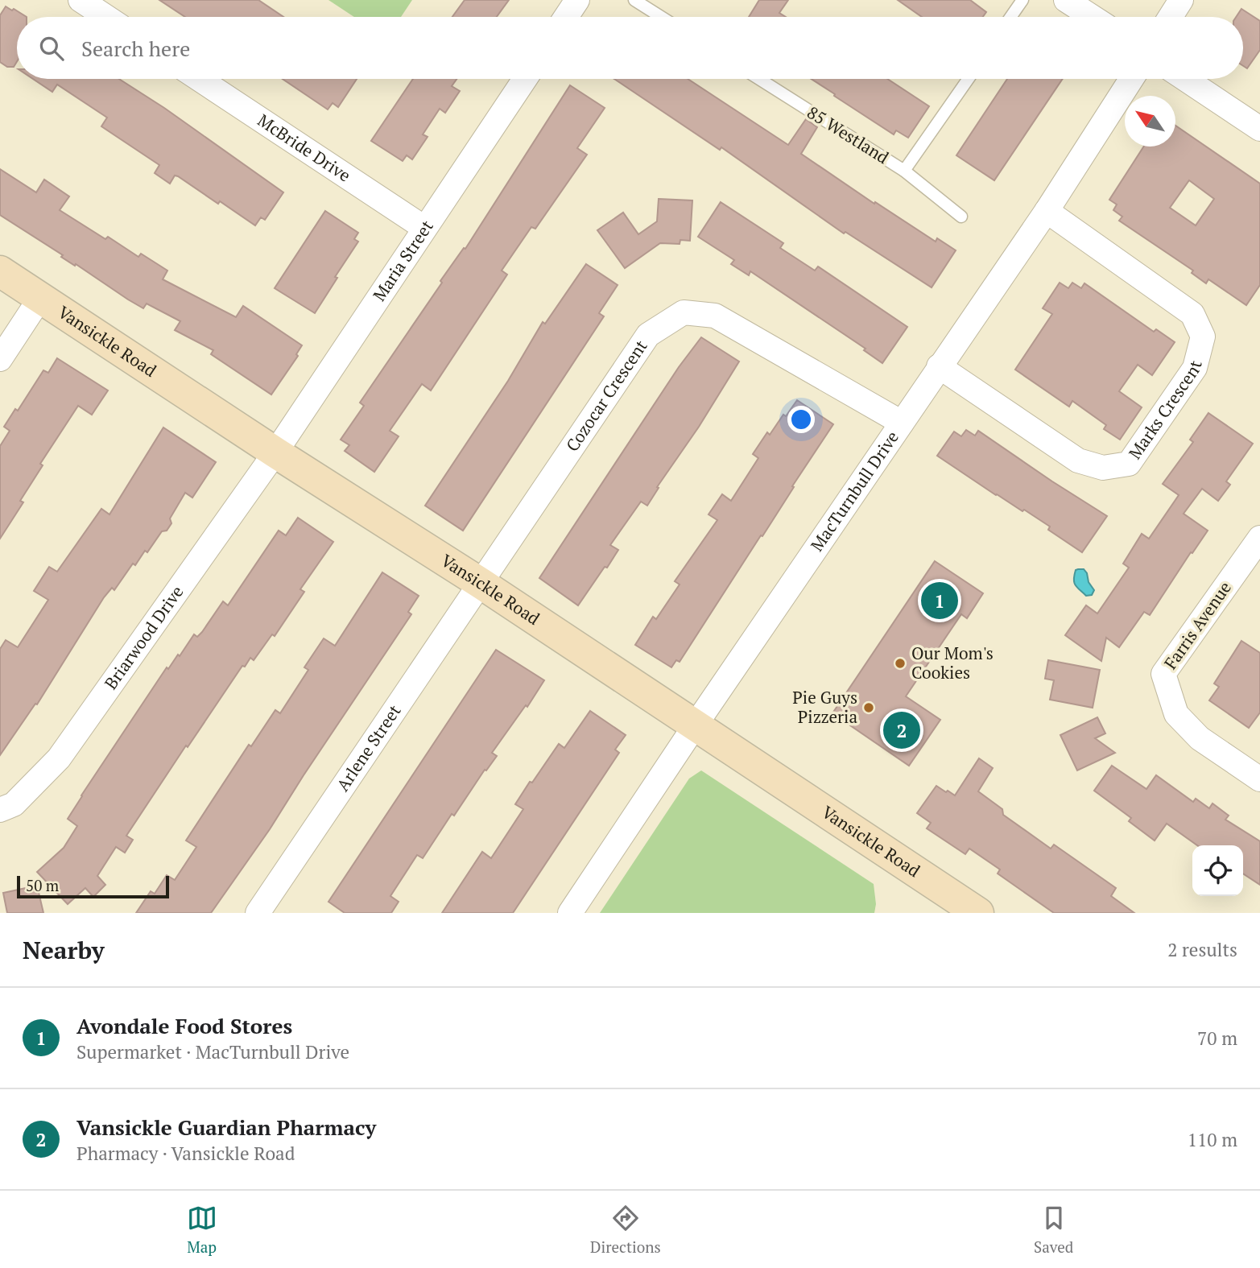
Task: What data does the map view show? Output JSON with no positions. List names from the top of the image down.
{
  "streets": {
    "street": [
      "McBride Drive",
      "Maria Street",
      "Vansickle Road",
      "Cozocar Crescent",
      "Marks Crescent",
      "MacTurnbull Drive",
      "Farris Avenue",
      "Briarwood Drive",
      "Arlene Street"
    ],
    "lane": ["85 Westland"]
  },
  "crossings": [
    ["McBride Drive", "Maria Street"],
    ["Maria Street", "Vansickle Road"],
    ["Maria Street", "Briarwood Drive"],
    ["Vansickle Road", "Cozocar Crescent"],
    ["Vansickle Road", "MacTurnbull Drive"],
    ["Vansickle Road", "Briarwood Drive"],
    ["Vansickle Road", "Arlene Street"],
    ["Cozocar Crescent", "MacTurnbull Drive"],
    ["Cozocar Crescent", "Arlene Street"],
    ["Marks Crescent", "MacTurnbull Drive"]
  ],
  "places": ["Our Mom's Cookies", "Pie Guys Pizzeria"],
  "scale_bar": "50 m",
  "north": "top left",
  "page": {
    "search": "Search here",
    "pins": ["1", "2"],
    "scale": "50 m",
    "heading": ["Nearby", "2 results"],
    "list": [
      {
        "mark": "1",
        "name": "Avondale Food Stores",
        "note": "Supermarket · MacTurnbull Drive",
        "value": "70 m"
      },
      {
        "mark": "2",
        "name": "Vansickle Guardian Pharmacy",
        "note": "Pharmacy · Vansickle Road",
        "value": "110 m"
      }
    ],
    "nav": ["Map", "Directions", "Saved"]
  }
}
